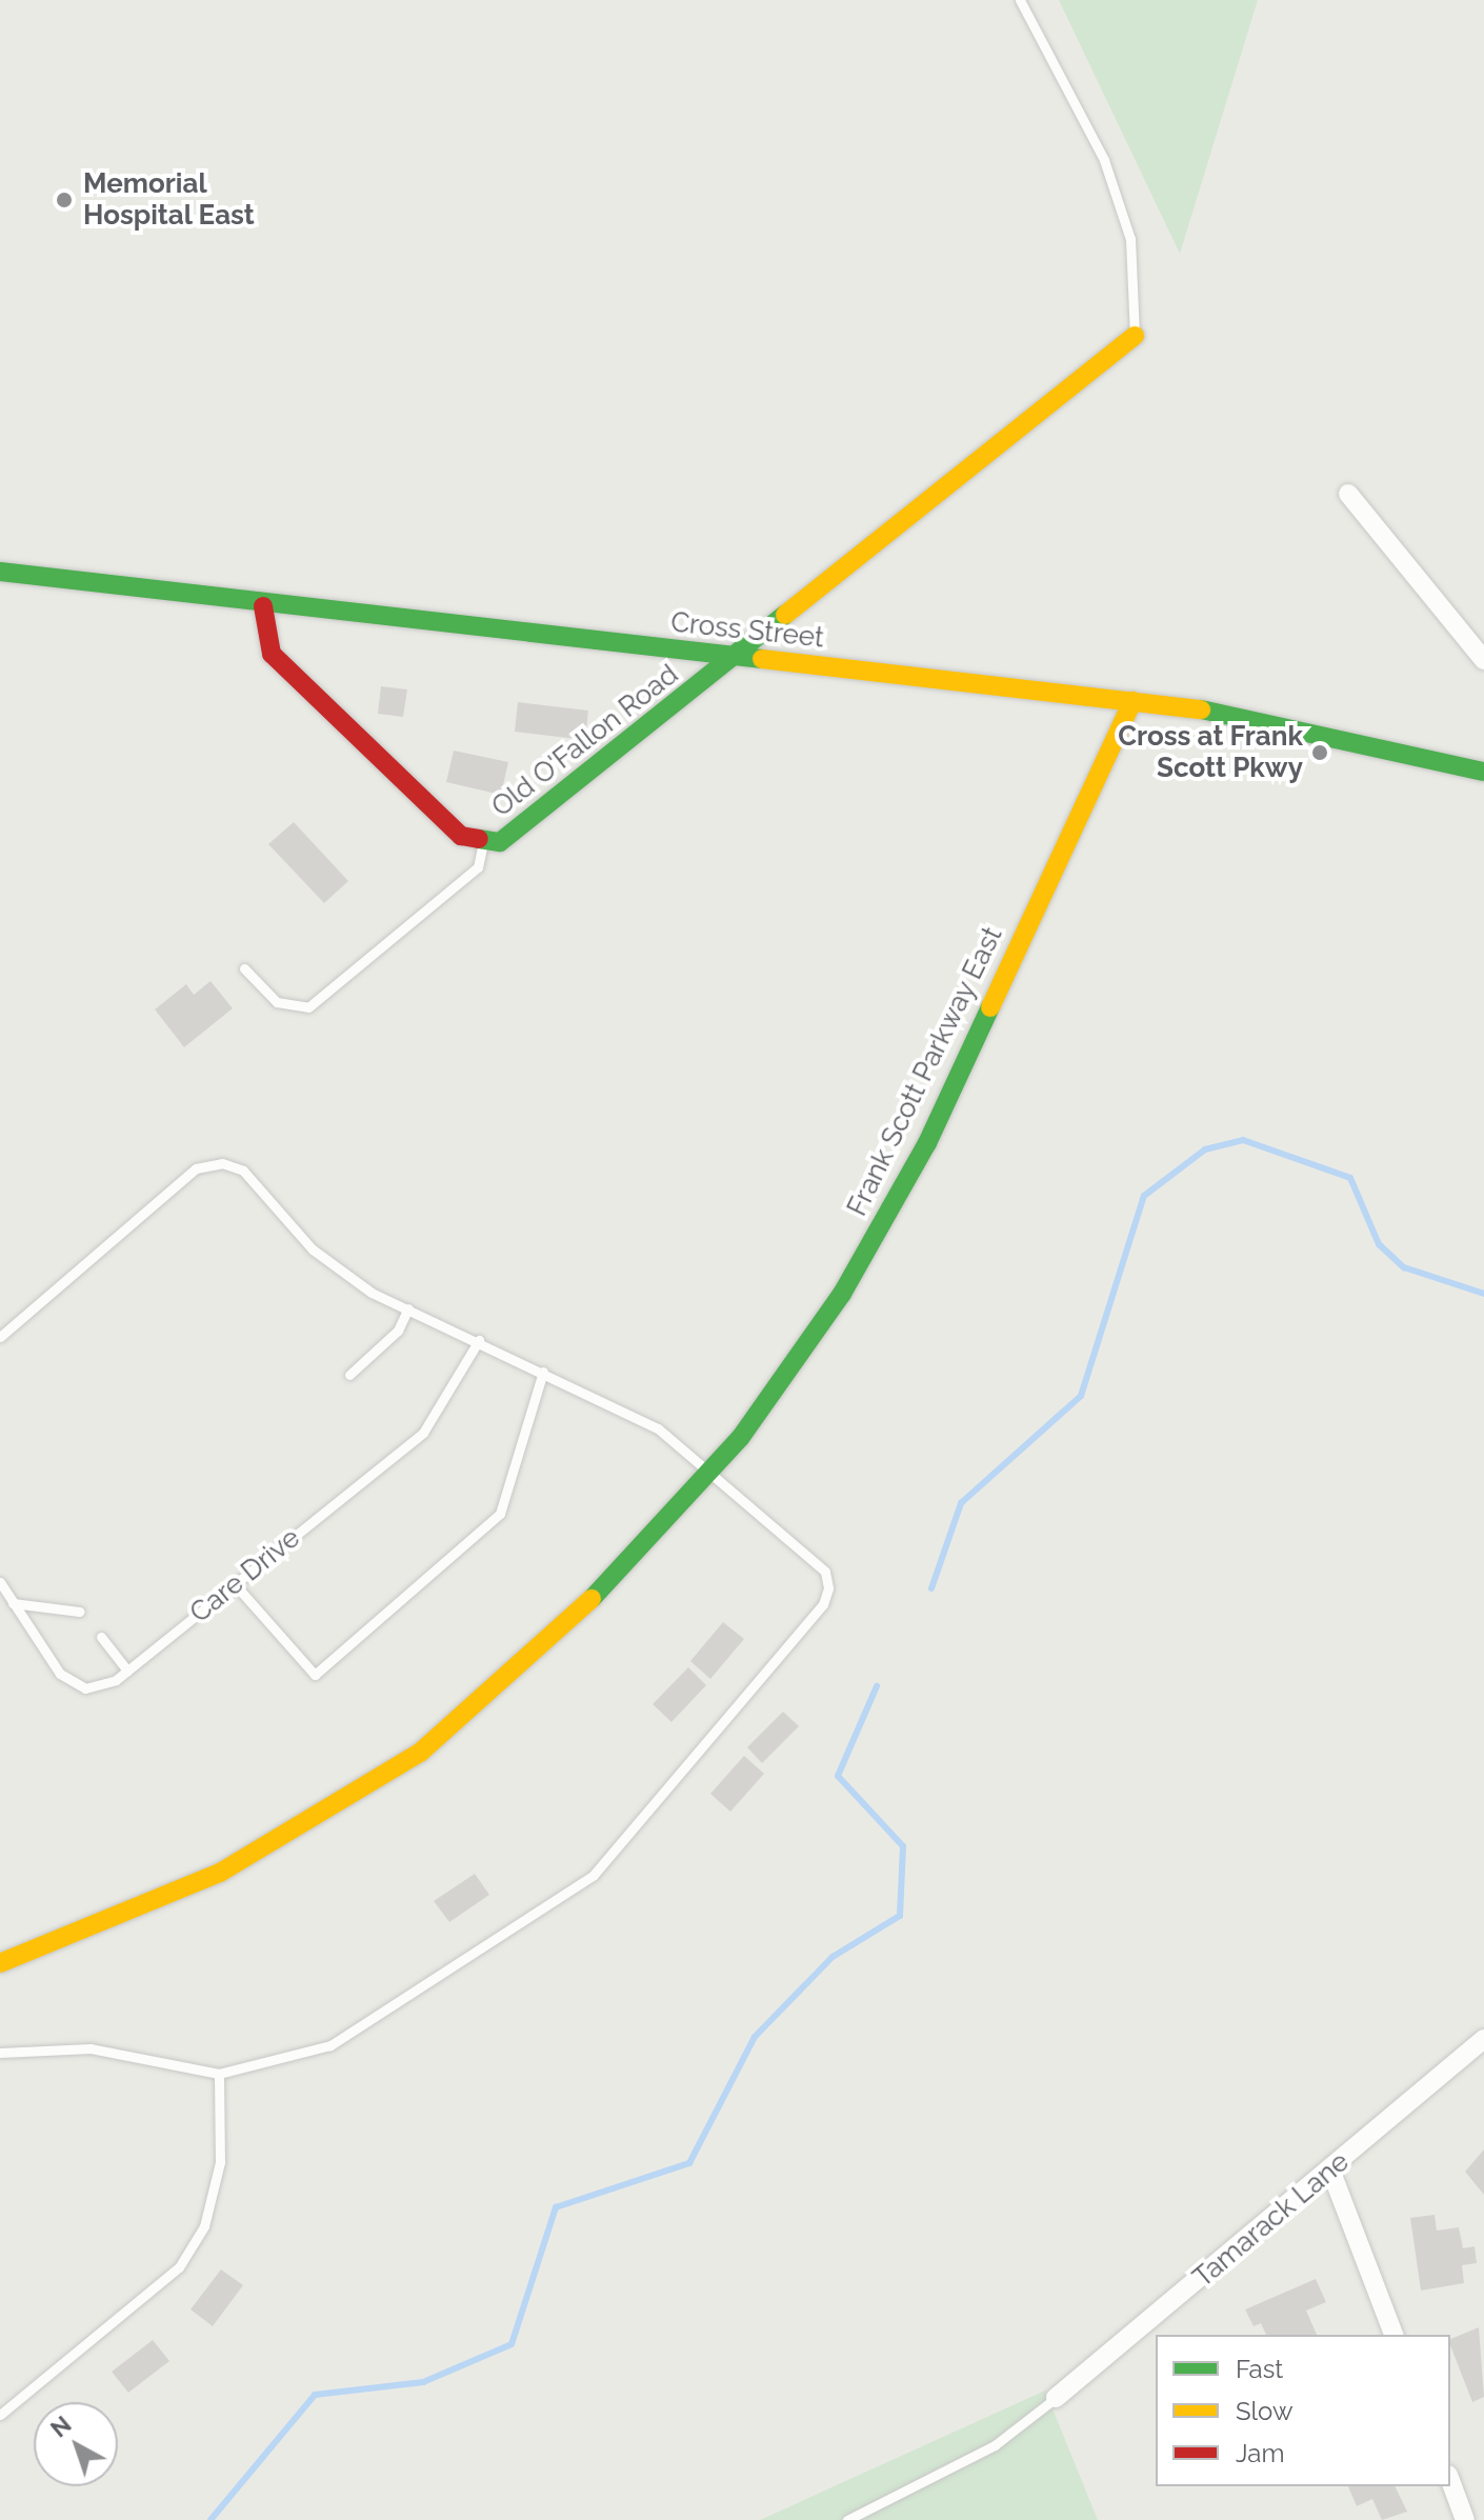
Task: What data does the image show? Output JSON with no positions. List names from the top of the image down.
{
  "streets": {
    "main road": ["Cross Street", "Old O'Fallon Road", "Frank Scott Parkway East"],
    "street": ["Tamarack Lane"],
    "lane": ["Care Drive"]
  },
  "crossings": [
    ["Cross Street", "Old O'Fallon Road"],
    ["Cross Street", "Frank Scott Parkway East"]
  ],
  "places": ["Memorial Hospital East", "Cross at Frank Scott Pkwy"],
  "legend": ["Fast", "Slow", "Jam"],
  "north": "top left"
}
